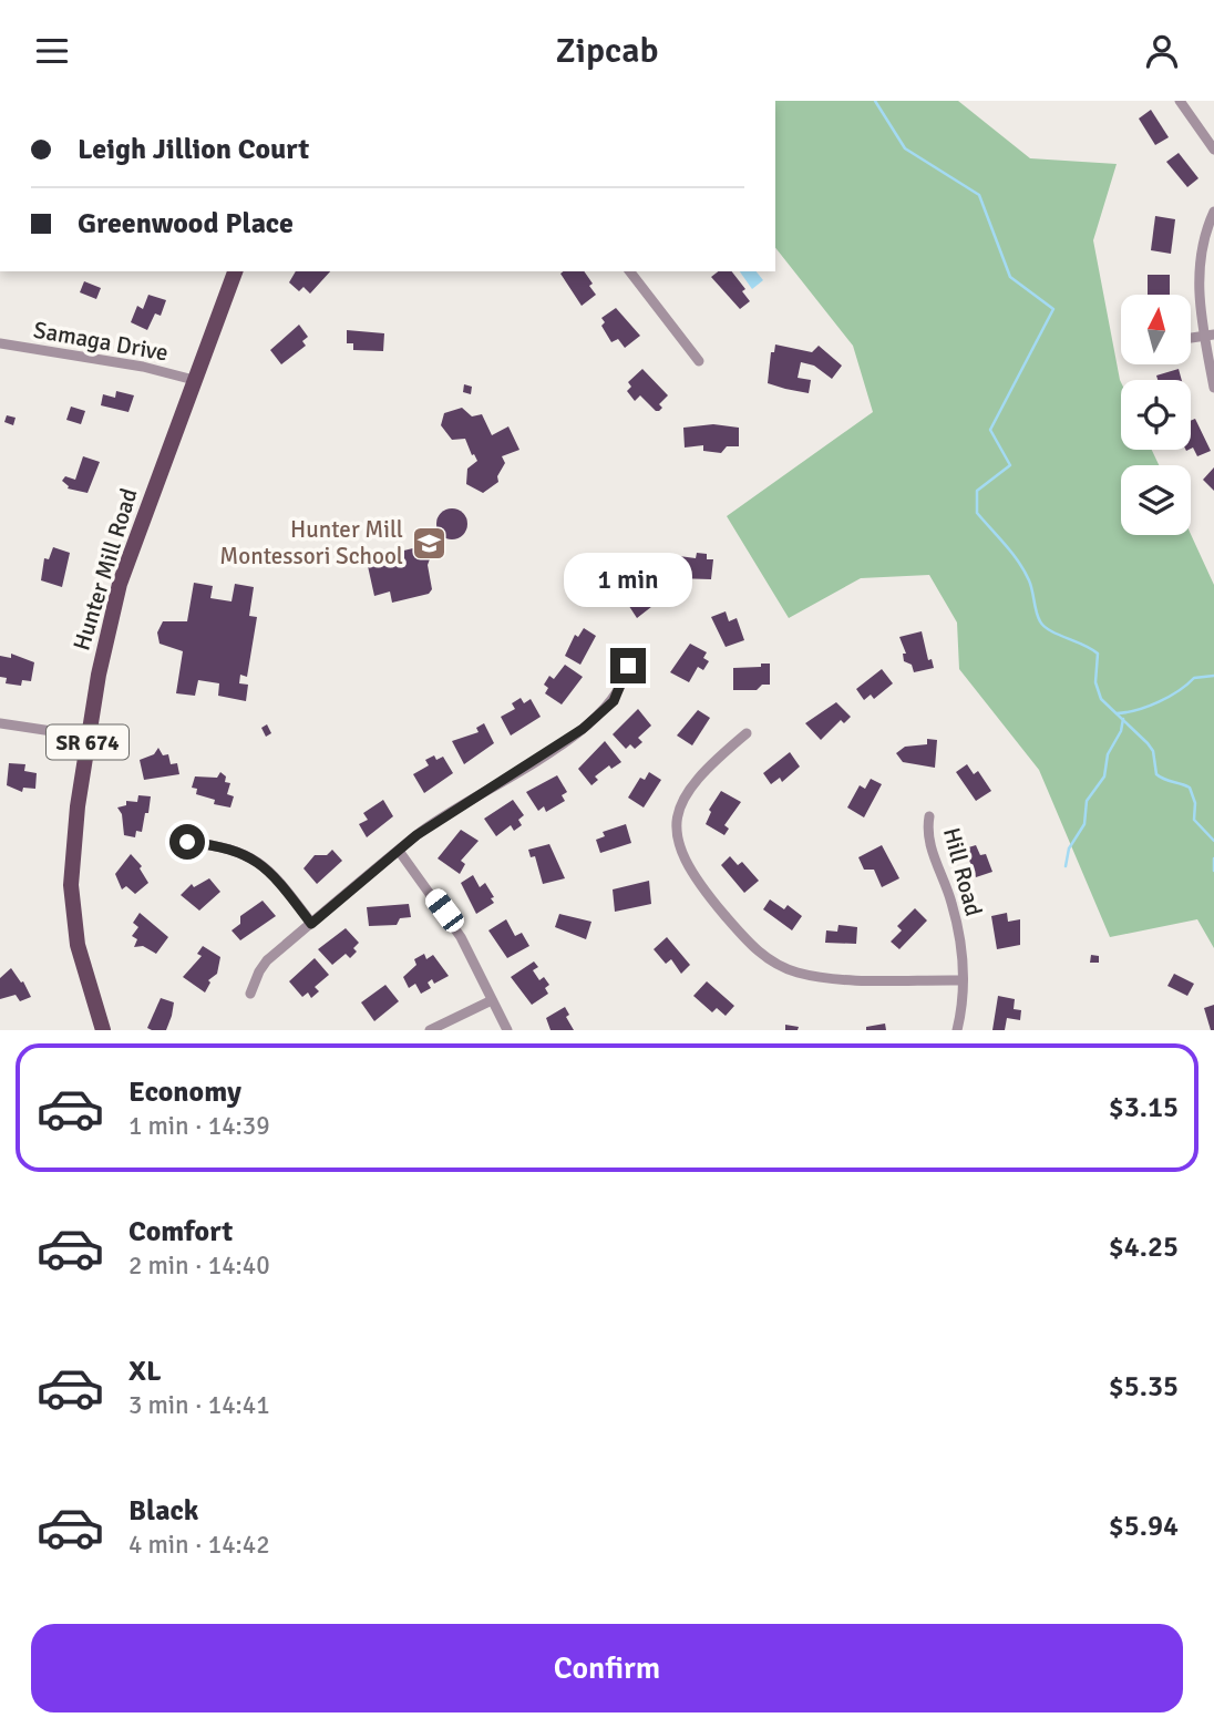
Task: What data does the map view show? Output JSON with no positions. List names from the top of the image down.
{
  "streets": {
    "main road": ["Hunter Mill Road", "SR 674"],
    "street": ["Samaga Drive", "Hill Road"]
  },
  "crossings": [
    ["Samaga Drive", "Hunter Mill Road"]
  ],
  "places": {
    "school or university": ["Hunter Mill Montessori School"]
  },
  "north": "top",
  "page": {
    "header": "Zipcab",
    "banner": ["Leigh Jillion Court", "Greenwood Place"],
    "bubble": "1 min",
    "list": [
      {
        "name": "Economy",
        "note": "1 min · 14:39",
        "value": "$3.15"
      },
      {
        "name": "Comfort",
        "note": "2 min · 14:40",
        "value": "$4.25"
      },
      {
        "name": "XL",
        "note": "3 min · 14:41",
        "value": "$5.35"
      },
      {
        "name": "Black",
        "note": "4 min · 14:42",
        "value": "$5.94"
      }
    ],
    "buttons": "Confirm"
  }
}
